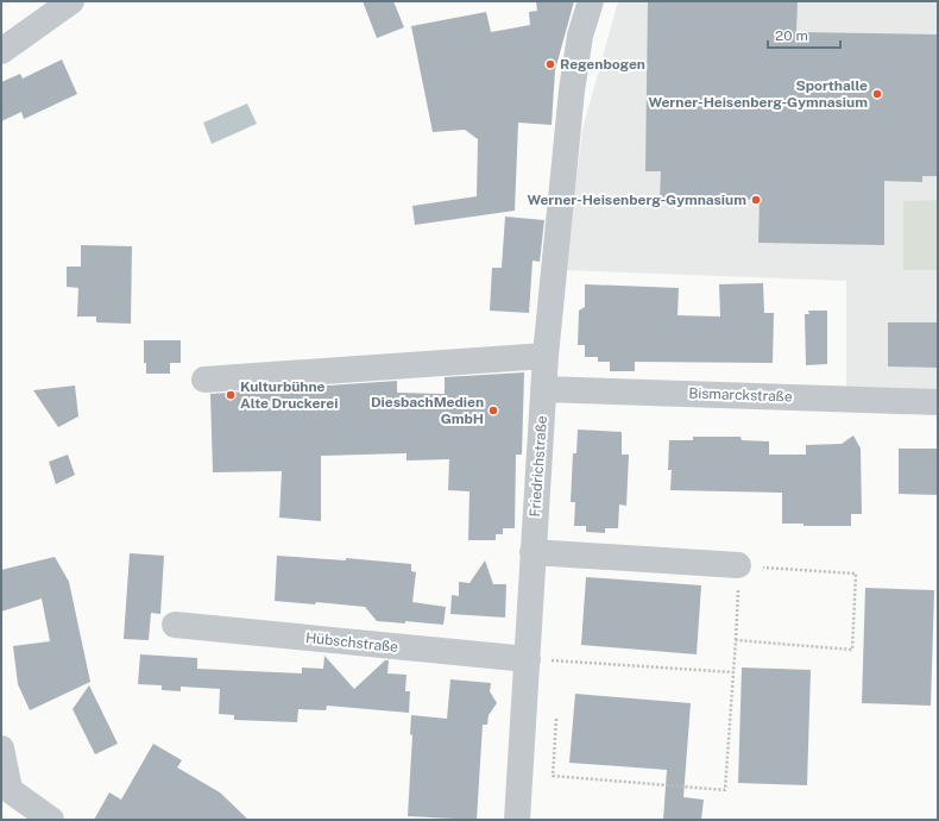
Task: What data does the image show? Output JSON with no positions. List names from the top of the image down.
{
  "streets": {
    "street": ["Bismarckstraße", "Friedrichstraße", "Hübschstraße"]
  },
  "crossings": [
    ["Bismarckstraße", "Friedrichstraße"],
    ["Friedrichstraße", "Hübschstraße"]
  ],
  "places": [
    "Regenbogen",
    "Sporthalle Werner-Heisenberg-Gymnasium",
    "Werner-Heisenberg-Gymnasium",
    "Kulturbühne Alte Druckerei",
    "DiesbachMedien GmbH"
  ],
  "scale_bar": "20 m"
}
